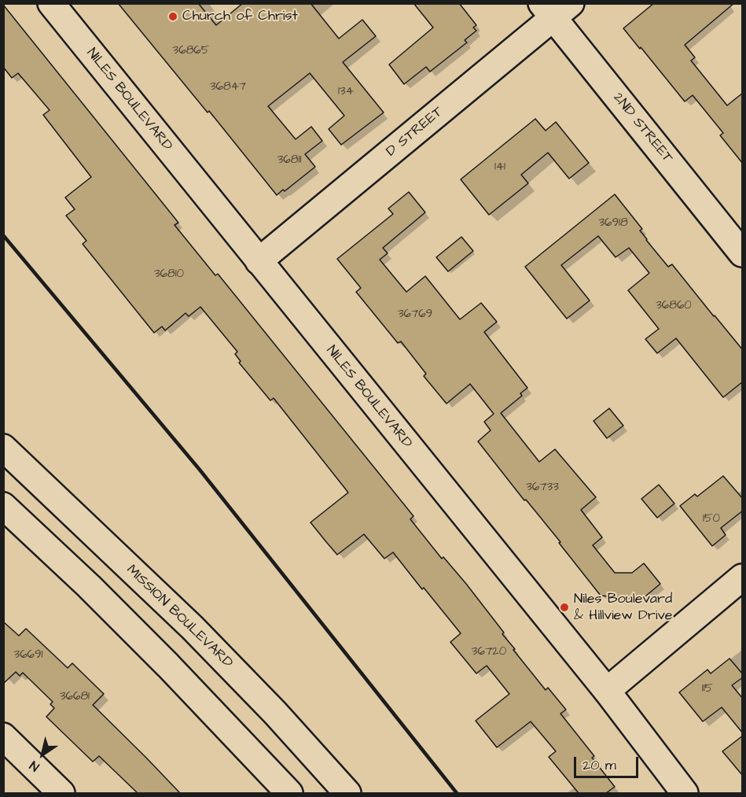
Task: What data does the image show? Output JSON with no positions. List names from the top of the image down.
{
  "streets": {
    "main road": [
      "NILES BOULEVARD",
      "2ND STREET",
      "D STREET",
      "MISSION BOULEVARD"
    ]
  },
  "crossings": [
    ["NILES BOULEVARD", "D STREET"],
    ["2ND STREET", "D STREET"]
  ],
  "places": ["Church of Christ", "Niles Boulevard & Hillview Drive"],
  "house_numbers": [
    "36865",
    "36847",
    "134",
    "36811",
    "141",
    "36918",
    "36810",
    "36860",
    "36769",
    "36733",
    "150",
    "36720",
    "36691",
    "115",
    "36681"
  ],
  "scale_bar": "20 m",
  "north": "bottom left"
}
